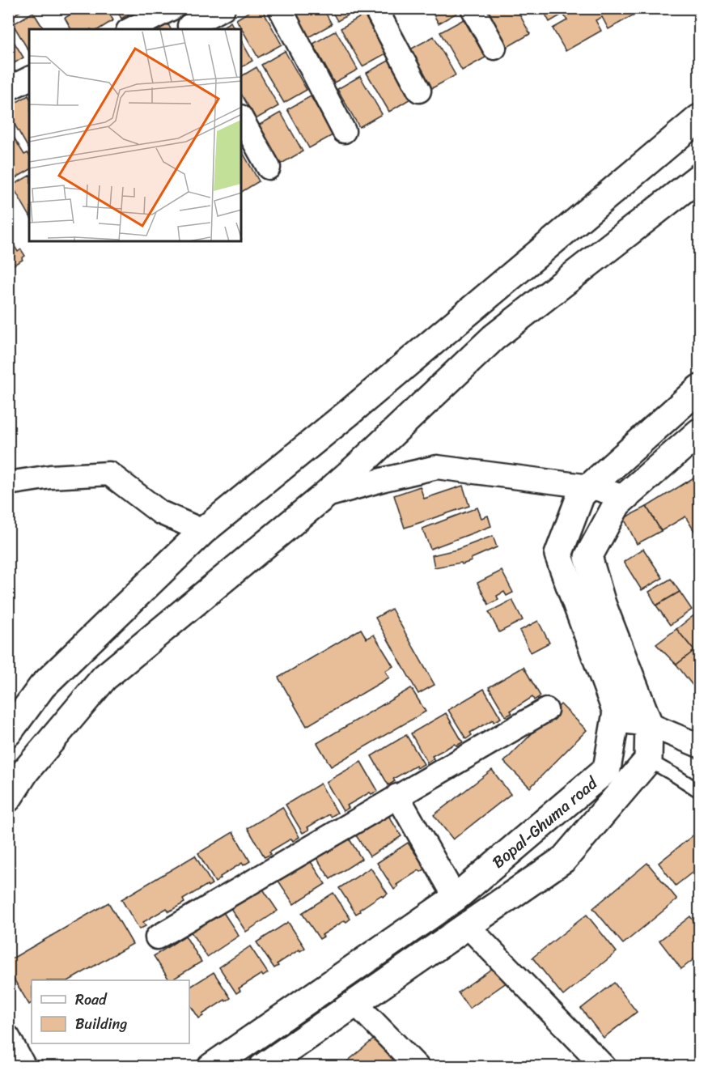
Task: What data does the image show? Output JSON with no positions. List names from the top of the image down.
{
  "streets": {
    "street": ["Bopal-Ghuma road"]
  },
  "legend": ["Road", "Building"]
}
